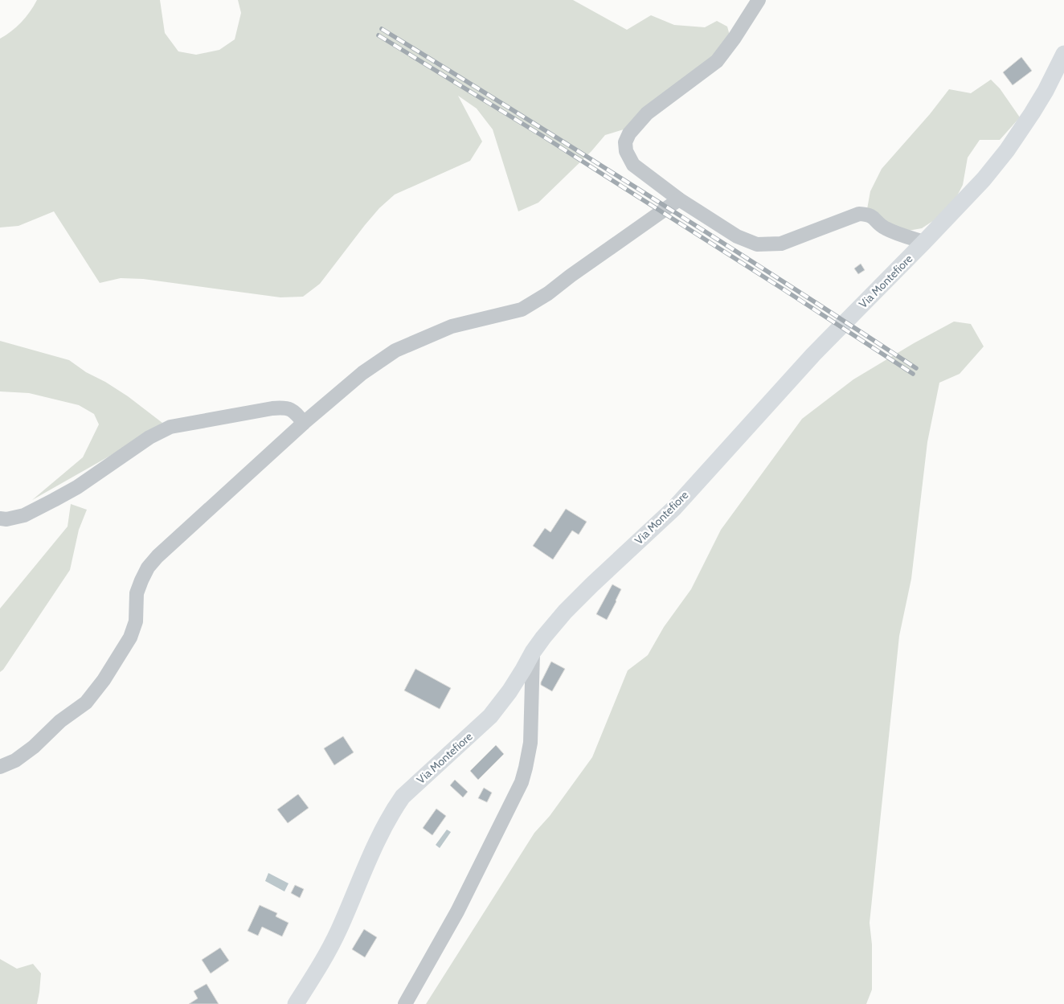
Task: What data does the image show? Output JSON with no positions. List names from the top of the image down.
{
  "streets": {
    "main road": ["Via Montefiore"]
  }
}
